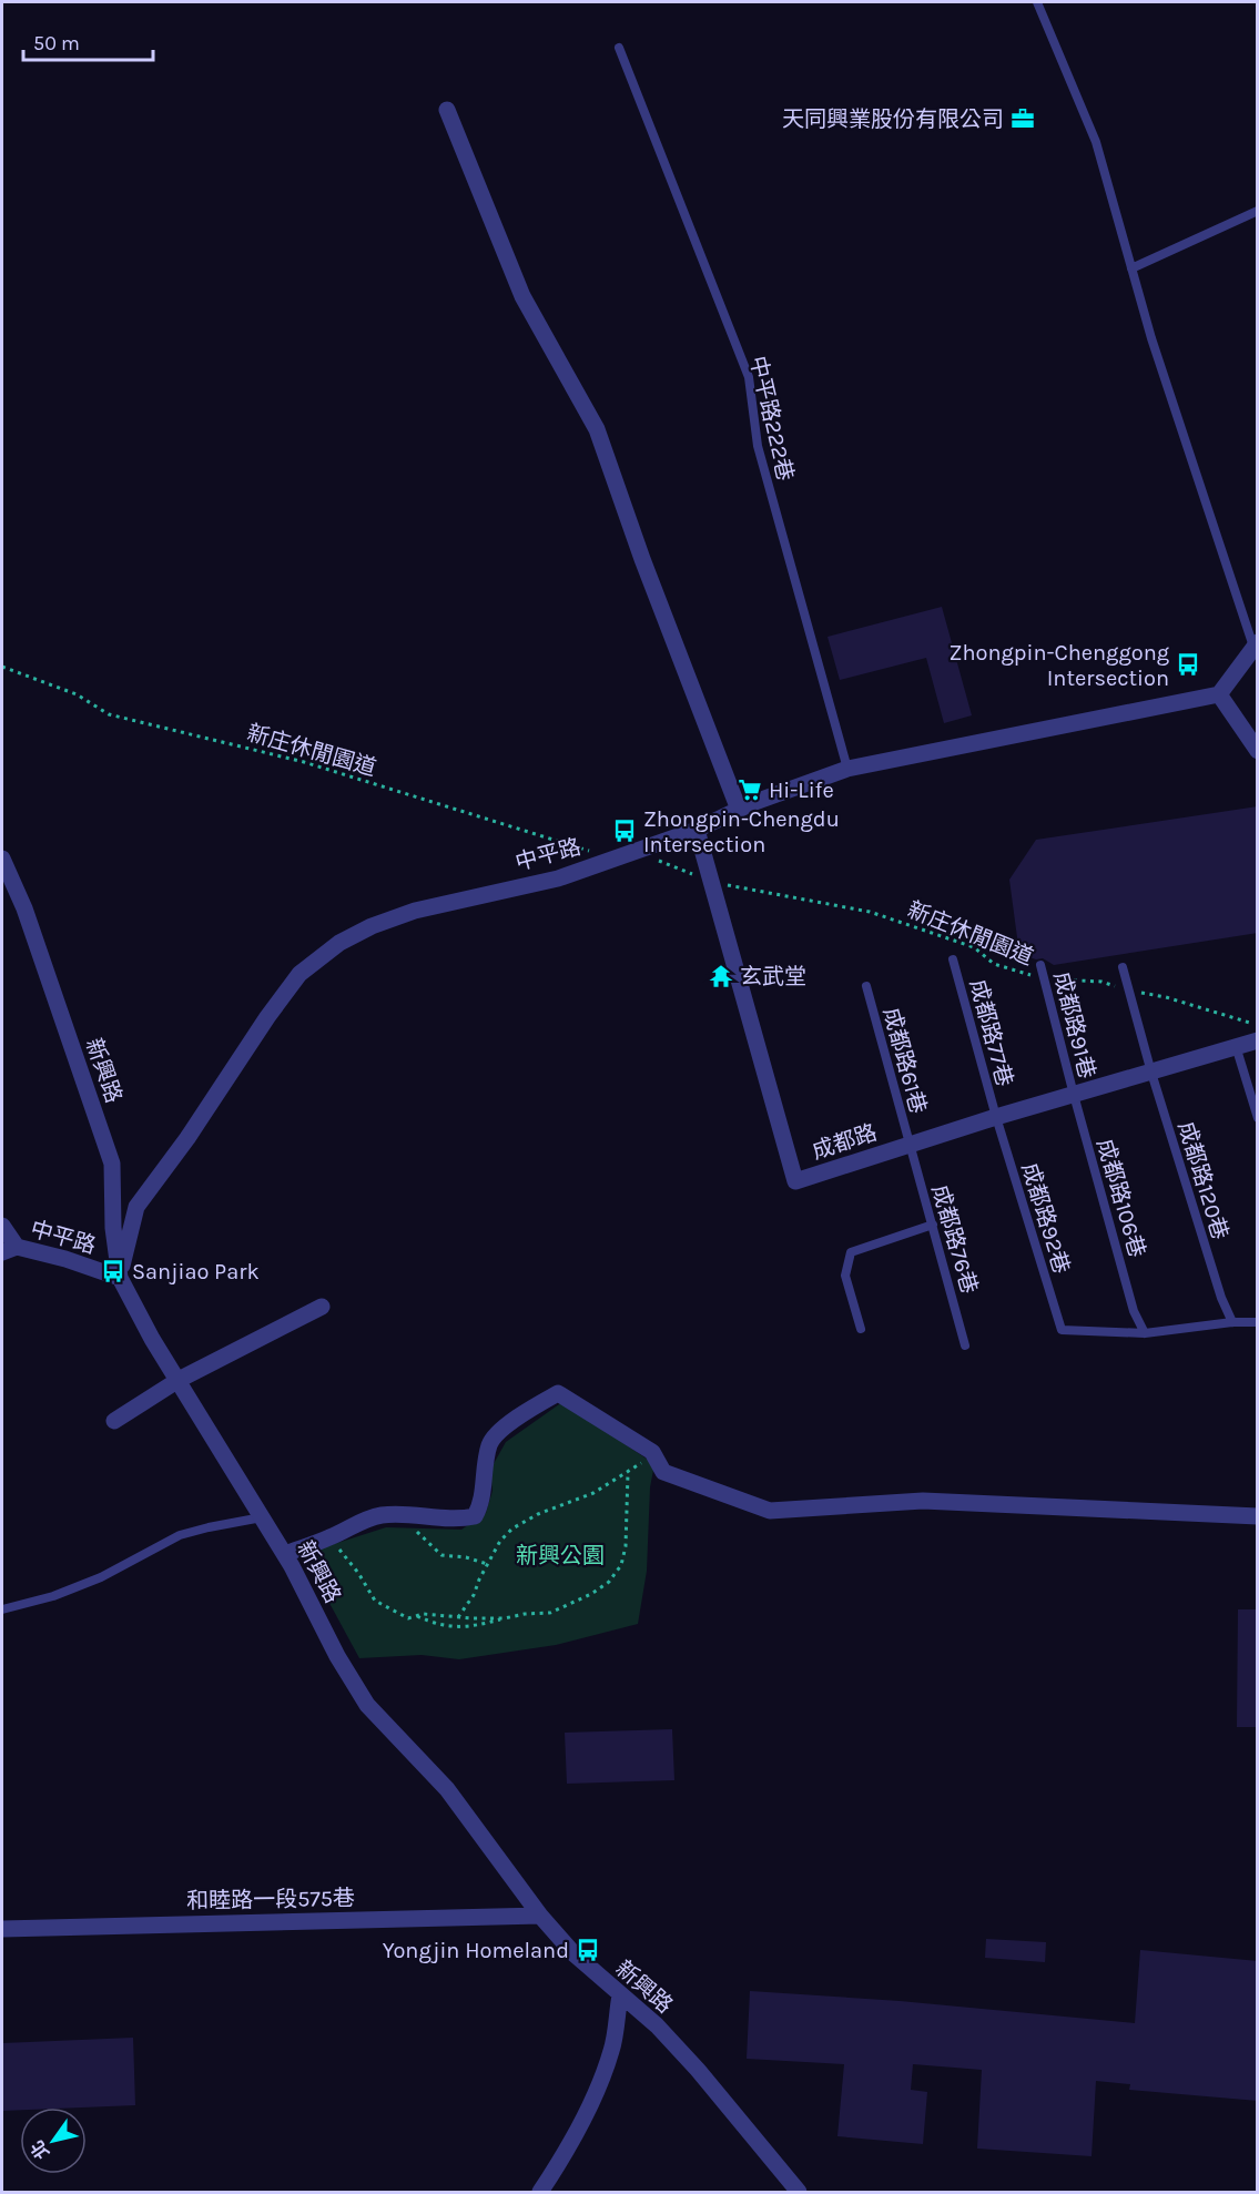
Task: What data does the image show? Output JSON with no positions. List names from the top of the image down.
{
  "streets": {
    "street": [
      "中平路",
      "新興路",
      "成都路",
      "和睦路一段575巷"
    ],
    "lane": [
      "中平路222巷",
      "成都路91巷",
      "成都路77巷",
      "成都路61巷",
      "成都路120巷",
      "成都路106巷",
      "成都路92巷",
      "成都路76巷"
    ],
    "path": ["新庄休閒園道"]
  },
  "crossings": [
    ["中平路222巷", "中平路"],
    ["新庄休閒園道", "中平路"],
    ["新庄休閒園道", "成都路91巷"],
    ["新庄休閒園道", "成都路"],
    ["新庄休閒園道", "成都路120巷"],
    ["中平路", "新興路"],
    ["中平路", "成都路"],
    ["成都路91巷", "成都路"],
    ["成都路91巷", "成都路106巷"],
    ["成都路77巷", "成都路"],
    ["成都路77巷", "成都路92巷"],
    ["成都路61巷", "成都路"],
    ["成都路61巷", "成都路76巷"],
    ["新興路", "和睦路一段575巷"],
    ["成都路", "成都路120巷"],
    ["成都路", "成都路106巷"],
    ["成都路", "成都路92巷"],
    ["成都路", "成都路76巷"],
    ["成都路106巷", "成都路92巷"]
  ],
  "parks": ["新興公園"],
  "places": {
    "office": ["天同興業股份有限公司"],
    "bus stop": [
      "Zhongpin-Chenggong Intersection",
      "Zhongpin-Chengdu Intersection",
      "Sanjiao Park",
      "Yongjin Homeland"
    ],
    "supermarket": ["Hi-Life"],
    "temple": ["玄武堂"]
  },
  "scale_bar": "50 m",
  "north": "bottom left"
}
